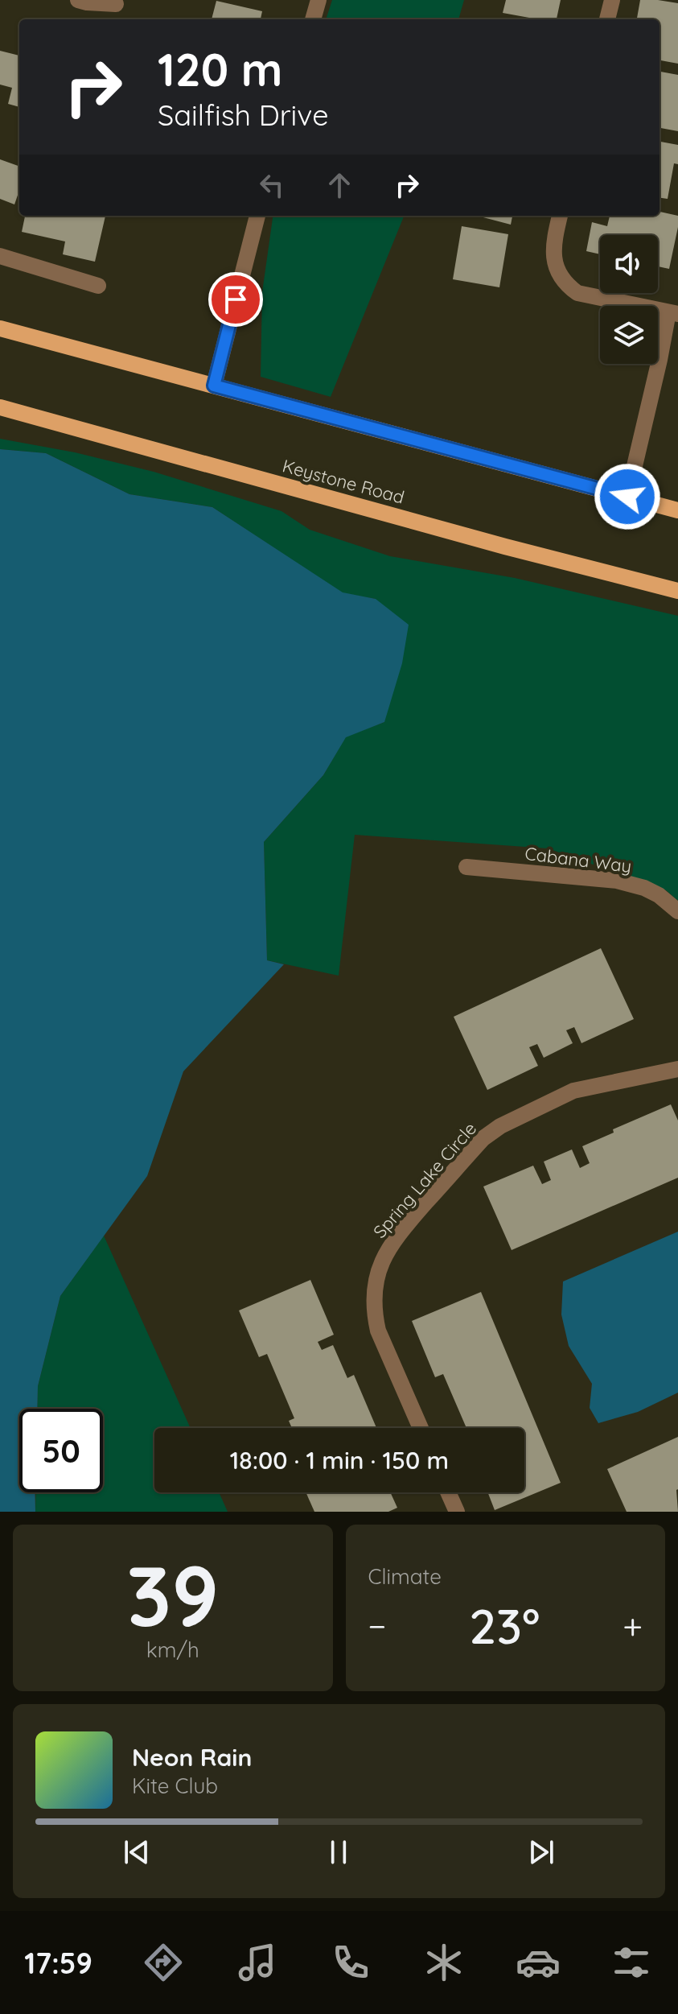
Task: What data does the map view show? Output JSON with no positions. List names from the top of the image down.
{
  "streets": {
    "main road": ["Keystone Road"],
    "street": ["Cabana Way", "Spring Lake Circle"]
  },
  "page": {
    "turn": ["120 m", "Sailfish Drive"],
    "limit": "50",
    "trip": "18:00 · 1 min · 150 m",
    "tile": [
      ["39", "km/h"],
      "Climate"
    ],
    "heat": ["−", "23°", "+"],
    "song": ["Neon Rain", "Kite Club"],
    "tabs": "17:59"
  }
}
